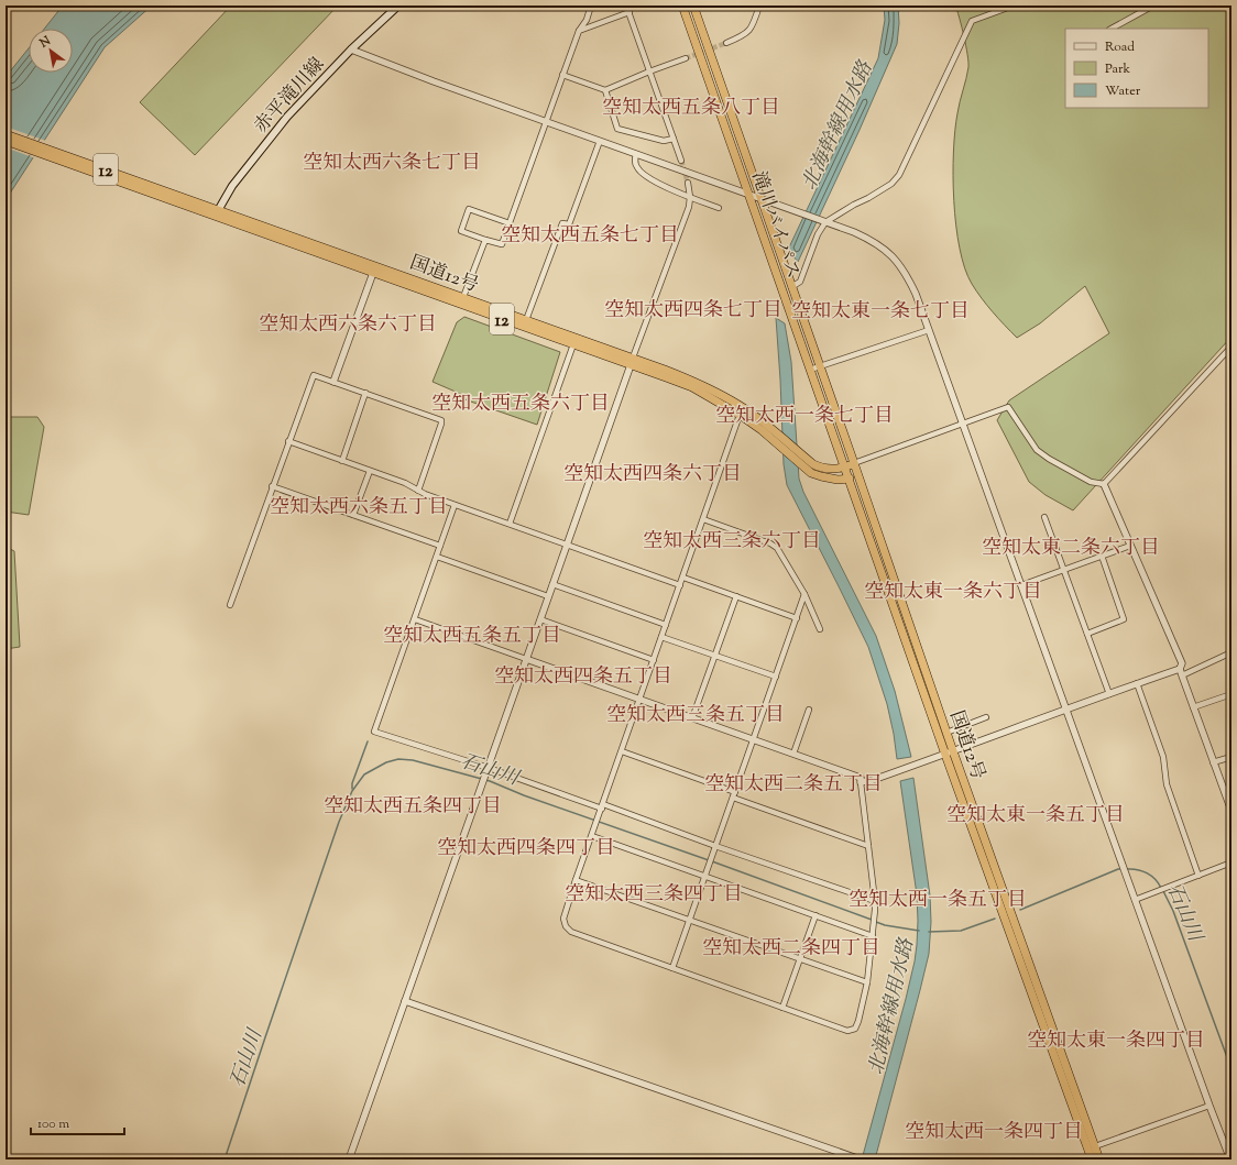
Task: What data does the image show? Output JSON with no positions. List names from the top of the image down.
{
  "streets": {
    "highway": ["12", "滝川バイパス", "国道12号"],
    "main road": ["赤平滝川線"]
  },
  "crossings": [
    ["赤平滝川線", "国道12号"],
    ["滝川バイパス", "国道12号"]
  ],
  "districts": [
    "空知太西五条八丁目",
    "空知太西六条七丁目",
    "空知太西五条七丁目",
    "空知太西四条七丁目",
    "空知太東一条七丁目",
    "空知太西六条六丁目",
    "空知太西五条六丁目",
    "空知太西一条七丁目",
    "空知太西四条六丁目",
    "空知太西六条五丁目",
    "空知太西三条六丁目",
    "空知太東二条六丁目",
    "空知太東一条六丁目",
    "空知太西五条五丁目",
    "空知太西四条五丁目",
    "空知太西三条五丁目",
    "空知太西二条五丁目",
    "空知太西五条四丁目",
    "空知太東一条五丁目",
    "空知太西四条四丁目",
    "空知太西三条四丁目",
    "空知太西一条五丁目",
    "空知太西二条四丁目",
    "空知太東一条四丁目",
    "空知太西一条四丁目"
  ],
  "water": ["北海幹線用水路", "石山川"],
  "legend": ["Road", "Park", "Water"],
  "scale_bar": "100 m",
  "north": "top left"
}
